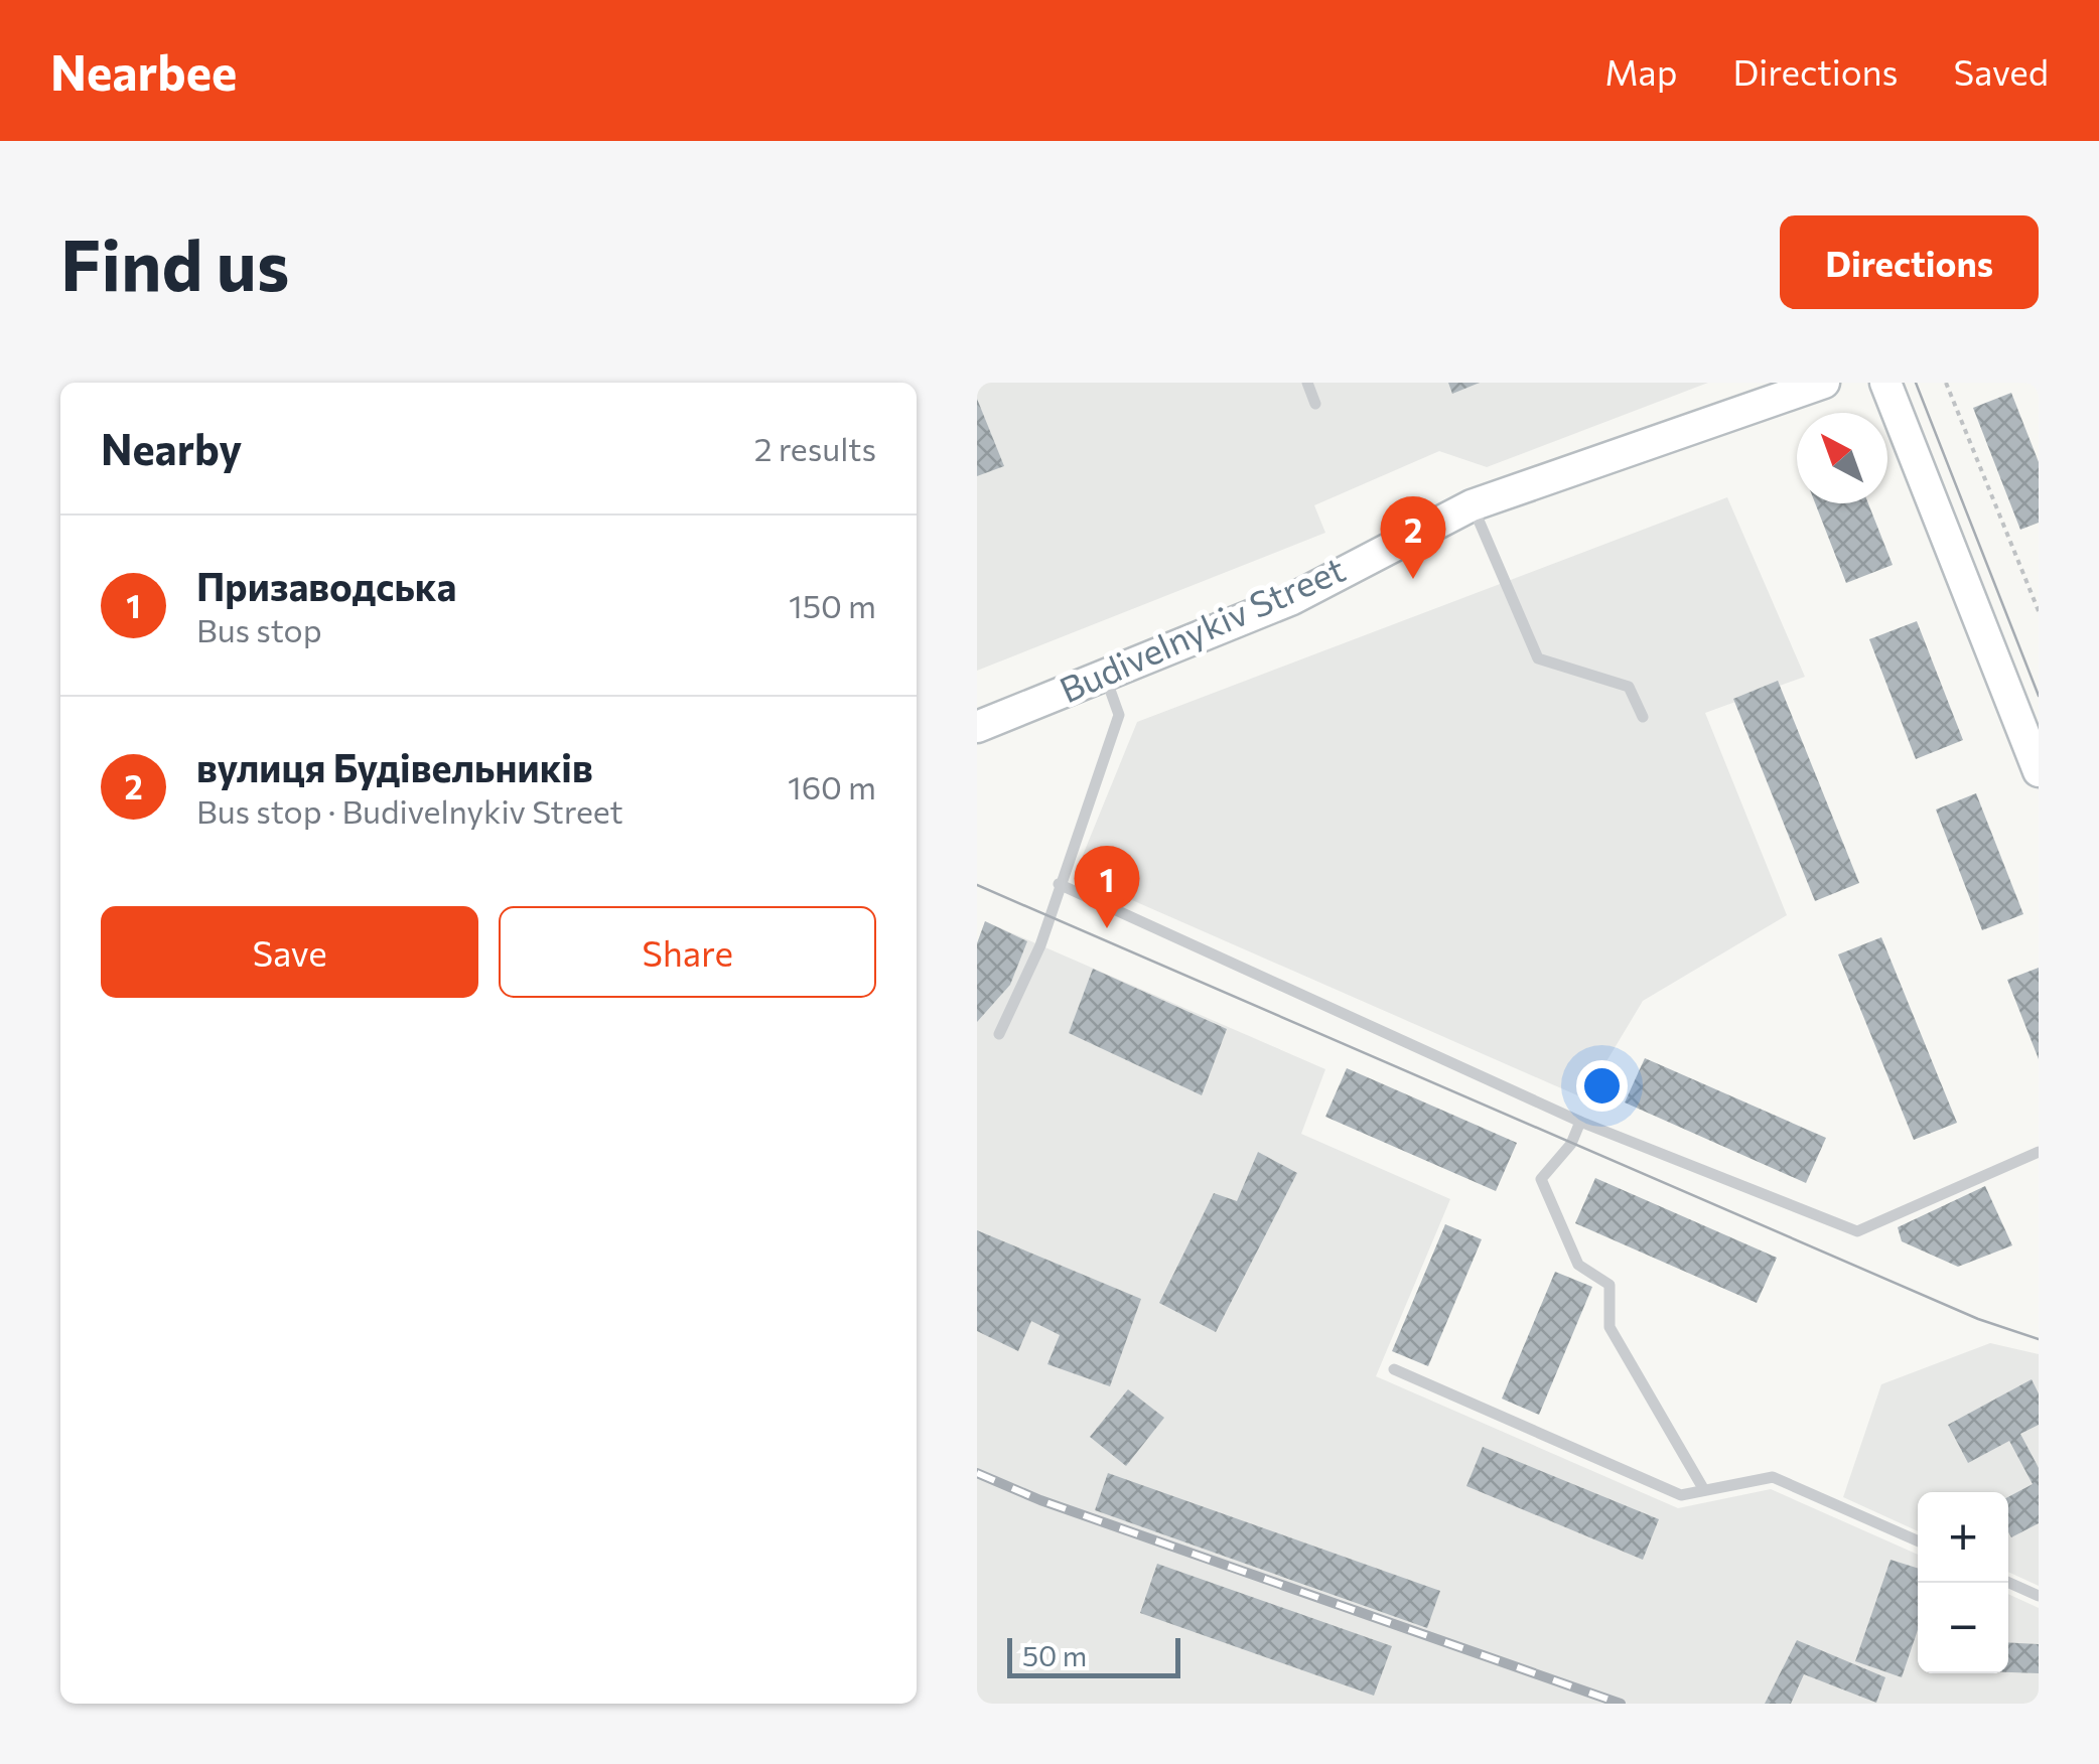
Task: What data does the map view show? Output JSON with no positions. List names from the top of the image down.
{
  "streets": {
    "street": ["Budivelnykiv Street"]
  },
  "scale_bar": "50 m",
  "north": "top left",
  "page": {
    "header": "Nearbee",
    "nav": ["Map", "Directions", "Saved"],
    "buttons": [
      "Directions",
      ["Save", "Share"]
    ],
    "title": "Find us",
    "heading": ["Nearby", "2 results"],
    "pins": ["2", "1"],
    "list": [
      {
        "mark": "1",
        "name": "Призаводська",
        "note": "Bus stop",
        "value": "150 m"
      },
      {
        "mark": "2",
        "name": "вулиця Будівельників",
        "note": "Bus stop · Budivelnykiv Street",
        "value": "160 m"
      }
    ],
    "map_buttons": ["+", "−"],
    "scale": "50 m"
  }
}
